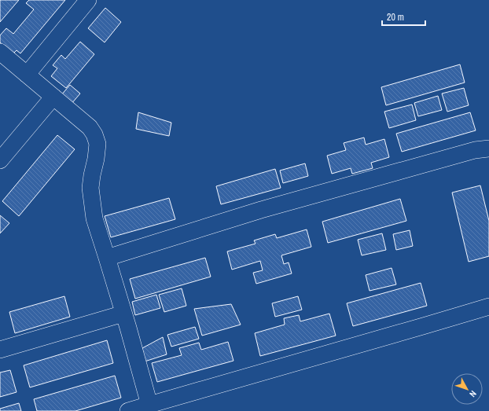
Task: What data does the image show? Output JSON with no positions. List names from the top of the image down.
{
  "scale_bar": "20 m",
  "north": "bottom right"
}
